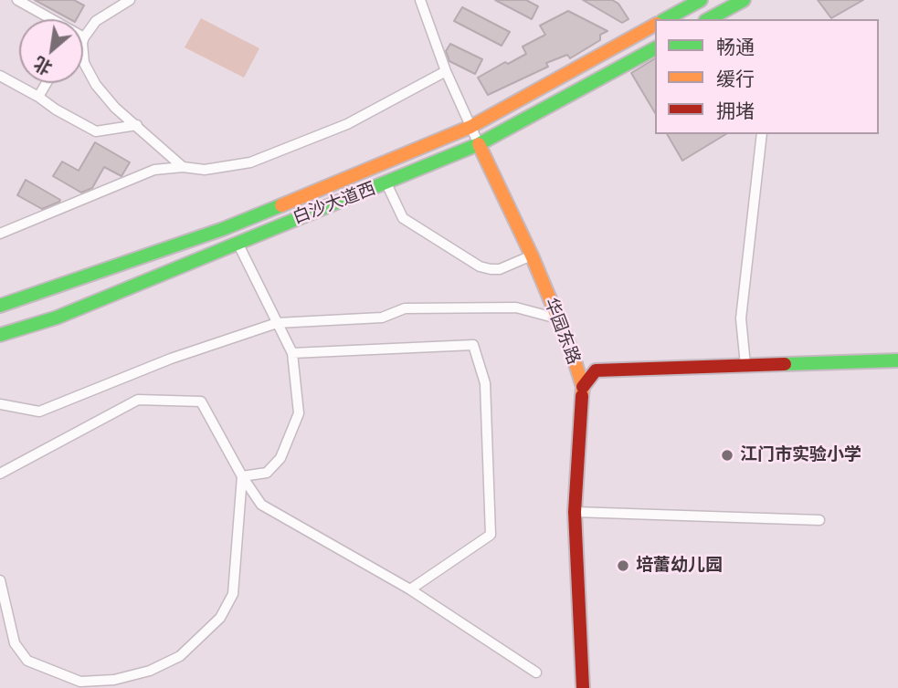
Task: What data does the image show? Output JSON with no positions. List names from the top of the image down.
{
  "streets": {
    "main road": ["白沙大道西", "华园东路"]
  },
  "crossings": [
    ["白沙大道西", "华园东路"]
  ],
  "places": ["江门市实验小学", "培蕾幼儿园"],
  "legend": ["畅通", "缓行", "拥堵"],
  "north": "bottom left"
}
